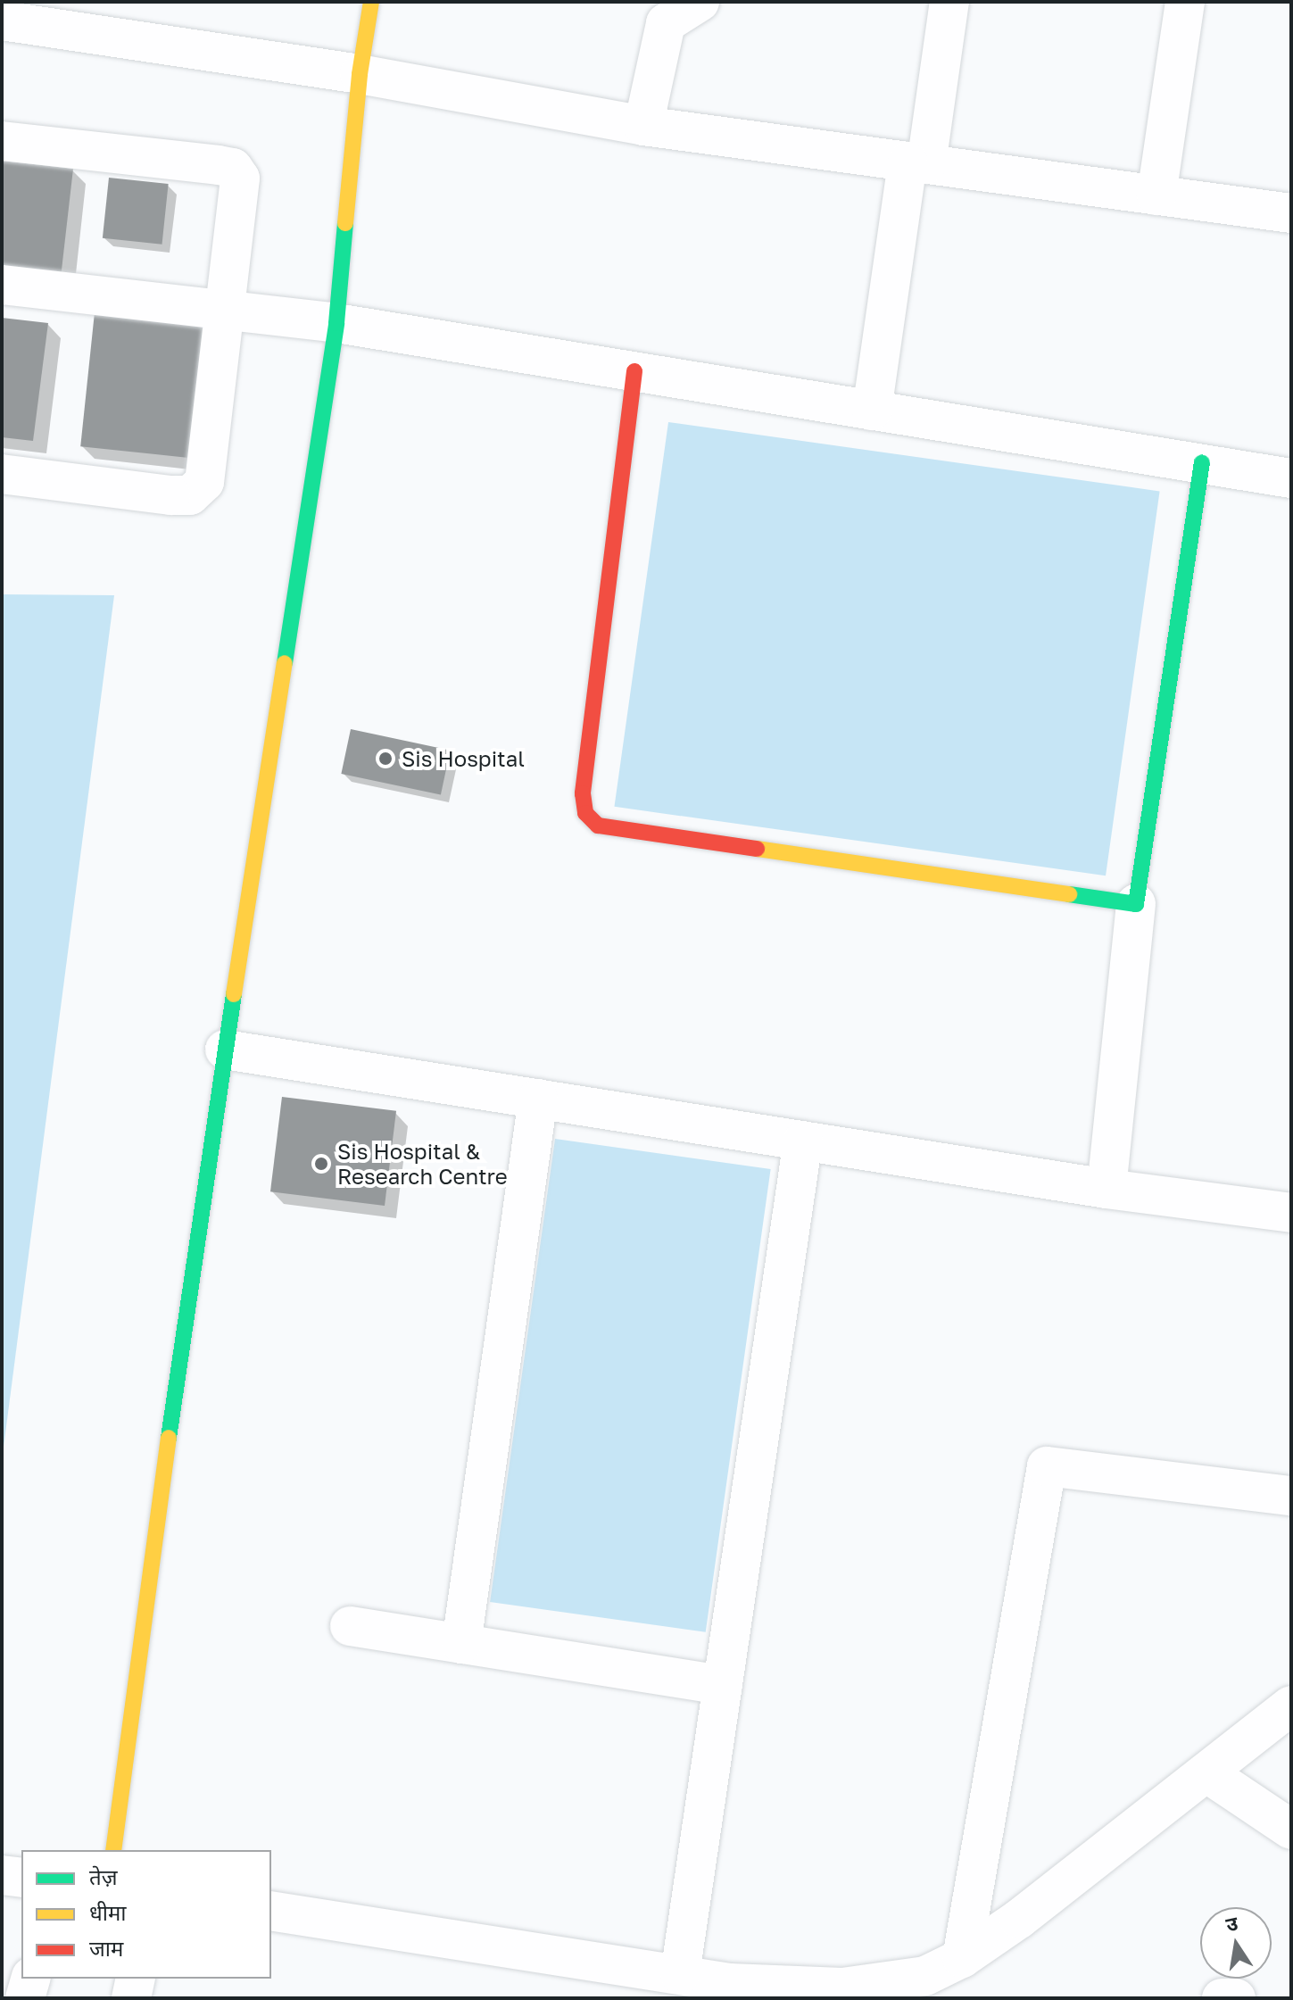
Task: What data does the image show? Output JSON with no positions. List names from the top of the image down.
{
  "places": ["Sis Hospital", "Sis Hospital & Research Centre"],
  "legend": ["तेज़", "धीमा", "जाम"],
  "north": "top"
}
